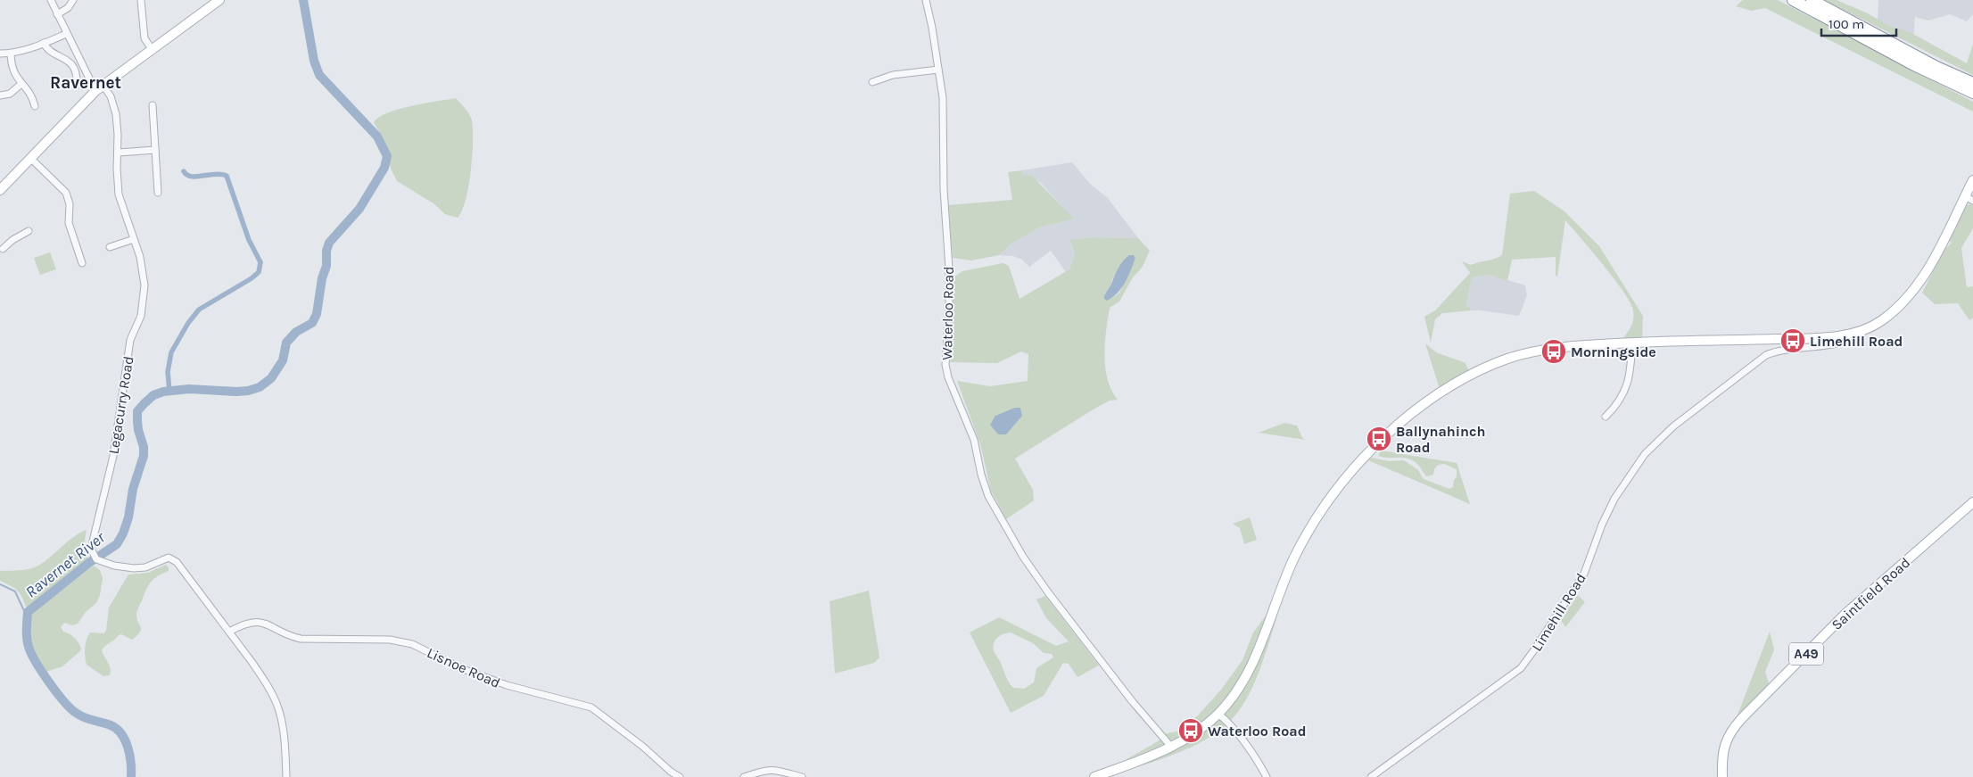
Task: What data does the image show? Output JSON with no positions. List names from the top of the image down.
{
  "streets": {
    "street": [
      "Waterloo Road",
      "Legacurry Road",
      "Saintfield Road",
      "Limehill Road",
      "A49",
      "Lisnoe Road"
    ]
  },
  "crossings": [
    ["Legacurry Road", "Lisnoe Road"]
  ],
  "districts": ["Ravernet"],
  "water": ["Ravernet River"],
  "places": {
    "bus stop": [
      "Limehill Road",
      "Morningside",
      "Ballynahinch Road",
      "Waterloo Road"
    ]
  },
  "scale_bar": "100 m"
}
